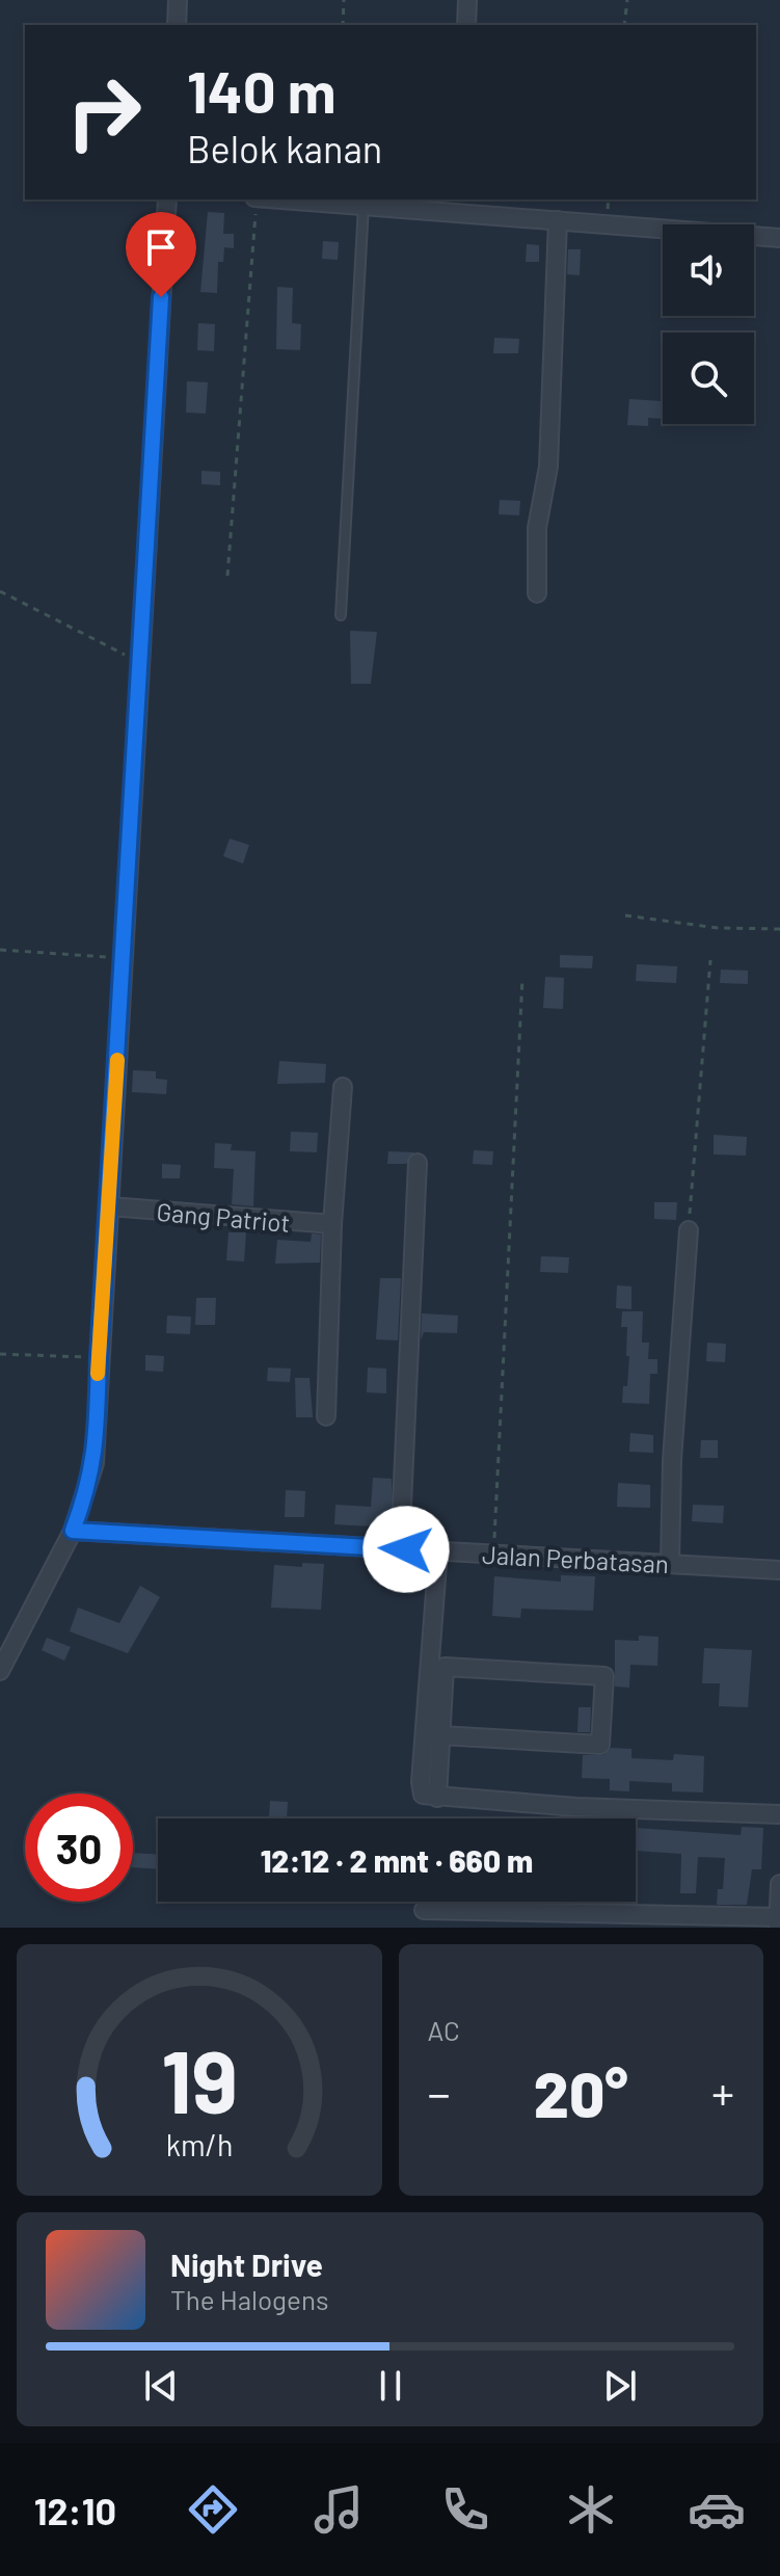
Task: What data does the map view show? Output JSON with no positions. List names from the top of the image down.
{
  "streets": {
    "street": ["Gang Patriot", "Jalan Perbatasan"]
  },
  "page": {
    "turn": ["140 m", "Belok kanan"],
    "limit": "30",
    "trip": "12:12 · 2 mnt · 660 m",
    "tile": "AC",
    "heat": ["−", "20°", "+"],
    "song": ["Night Drive", "The Halogens"],
    "tabs": "12:10",
    "gauge": ["19", "km/h"]
  }
}
